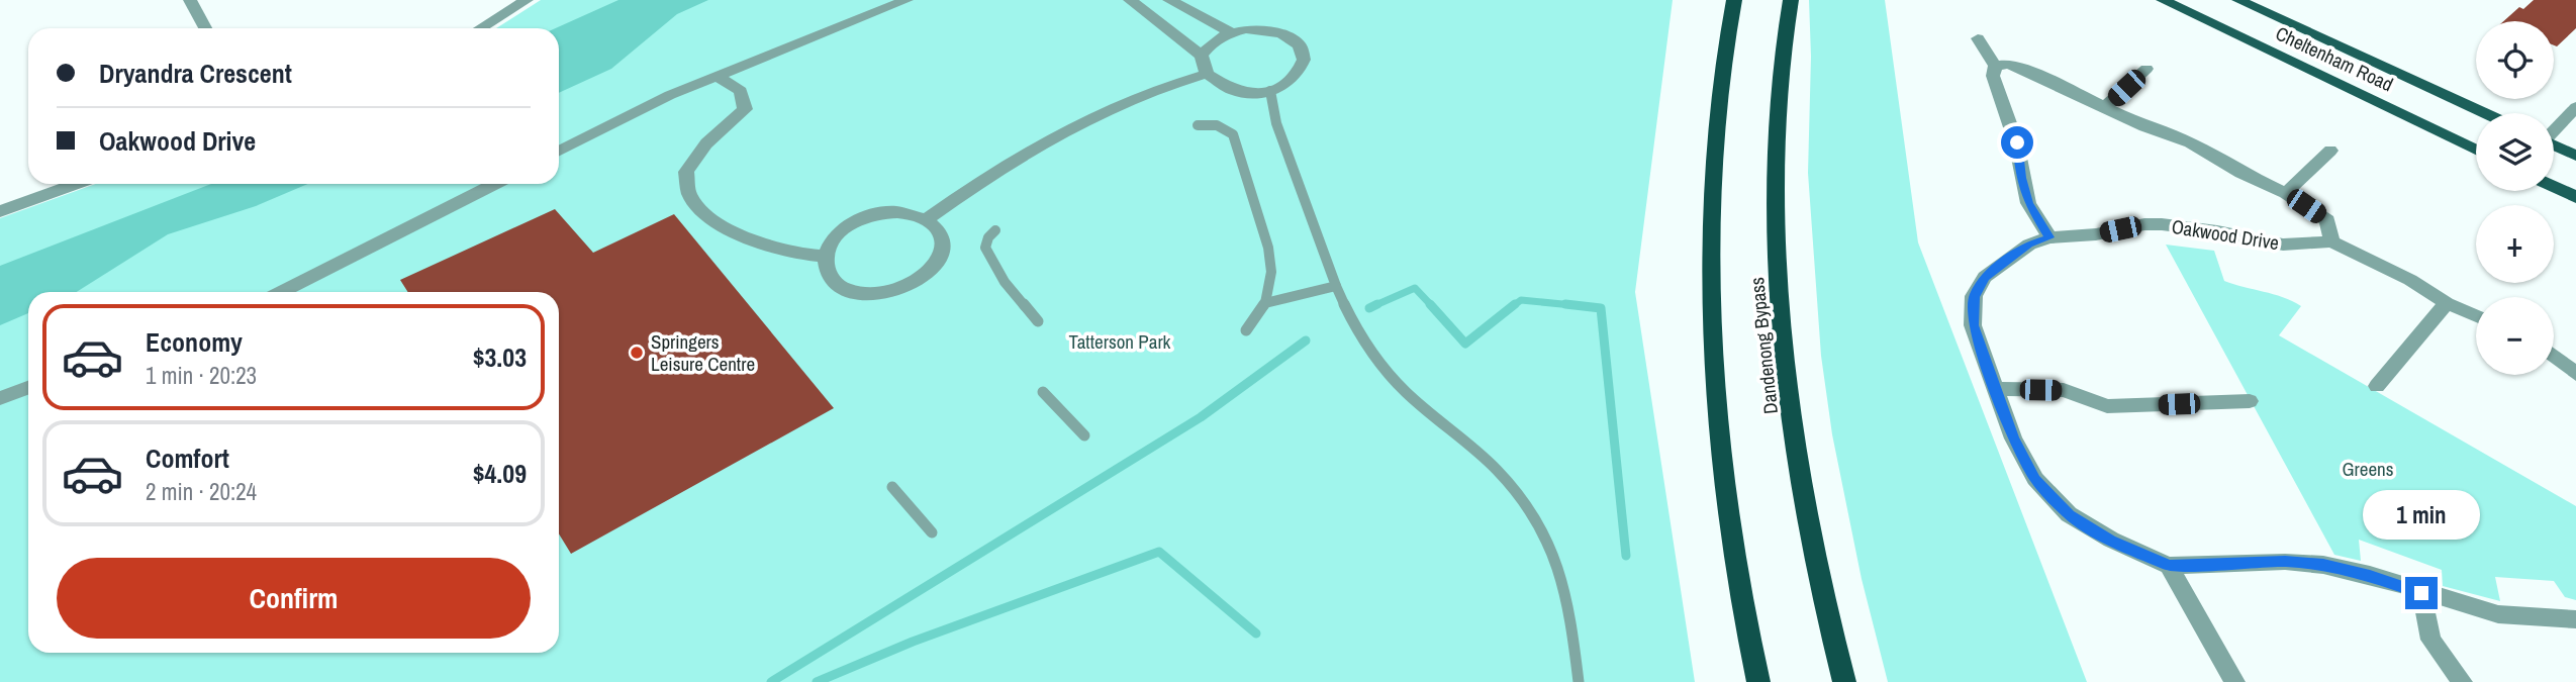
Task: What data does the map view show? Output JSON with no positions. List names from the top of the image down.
{
  "streets": {
    "highway": ["Dandenong Bypass"],
    "main road": ["Cheltenham Road"],
    "street": ["Oakwood Drive"]
  },
  "parks": ["Tatterson Park", "Greens"],
  "places": ["Springers Leisure Centre"],
  "page": {
    "map_buttons": ["+", "−"],
    "banner": ["Dryandra Crescent", "Oakwood Drive"],
    "list": [
      {
        "name": "Economy",
        "note": "1 min · 20:23",
        "value": "$3.03"
      },
      {
        "name": "Comfort",
        "note": "2 min · 20:24",
        "value": "$4.09"
      }
    ],
    "bubble": "1 min",
    "buttons": "Confirm"
  }
}
